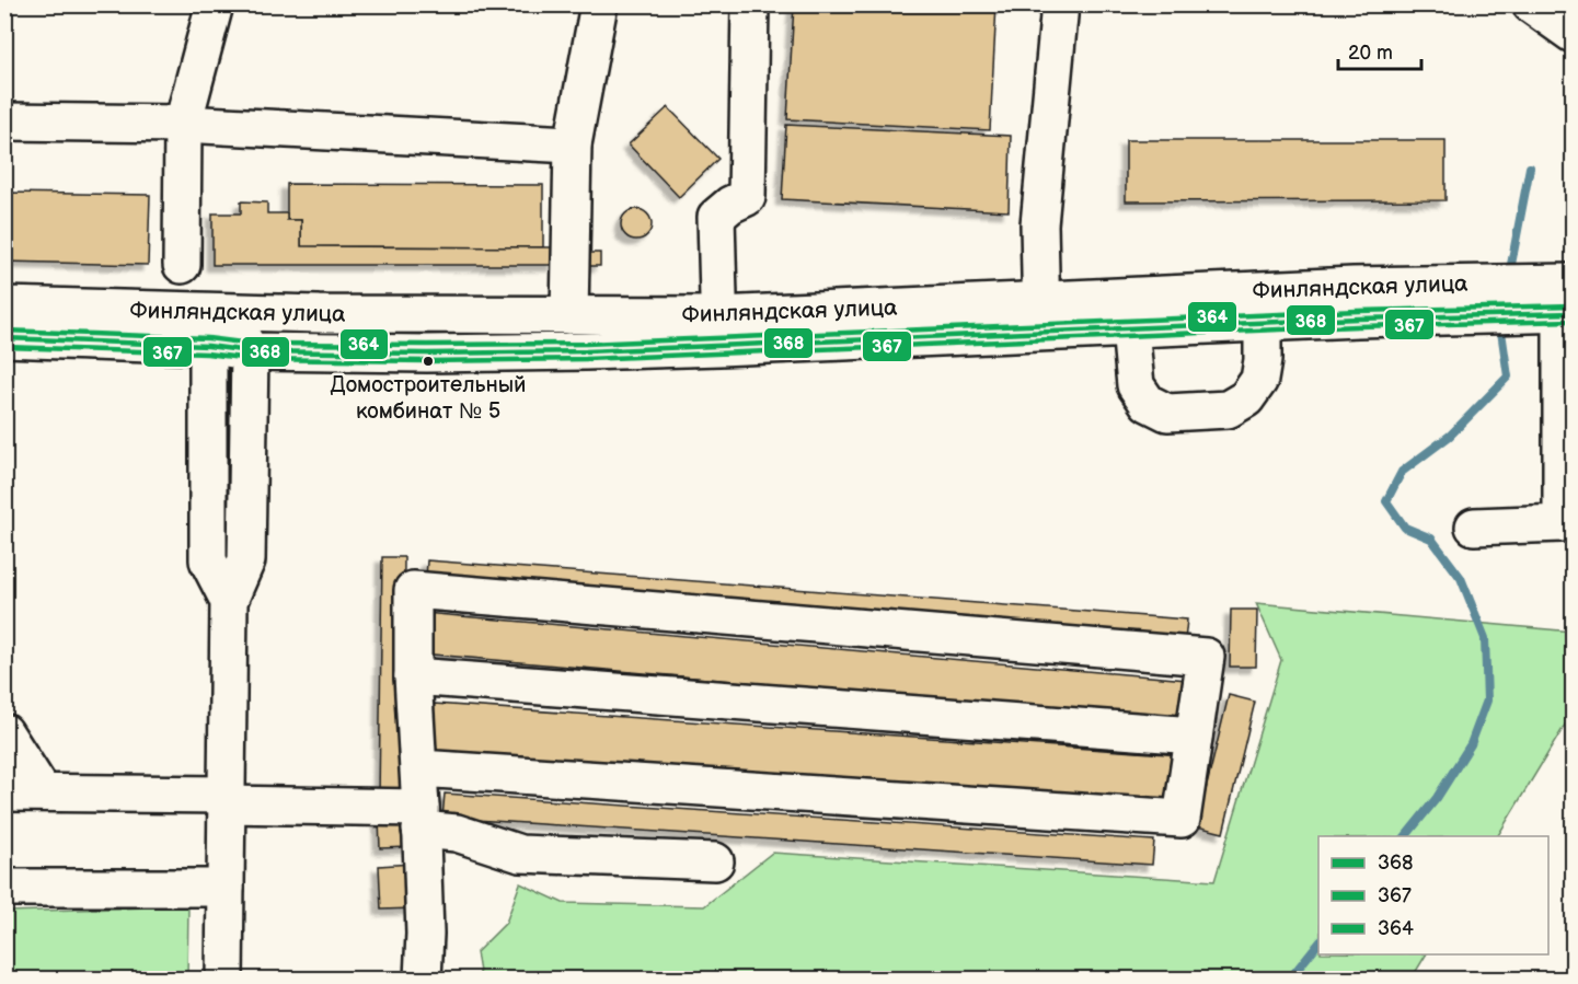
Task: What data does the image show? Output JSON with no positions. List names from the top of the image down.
{
  "streets": {
    "street": ["Финляндская улица"]
  },
  "places": ["Домостроительный комбинат № 5"],
  "lines": ["transit line 364", "transit line 368", "transit line 367"],
  "legend": ["368", "367", "364"],
  "scale_bar": "20 m"
}
